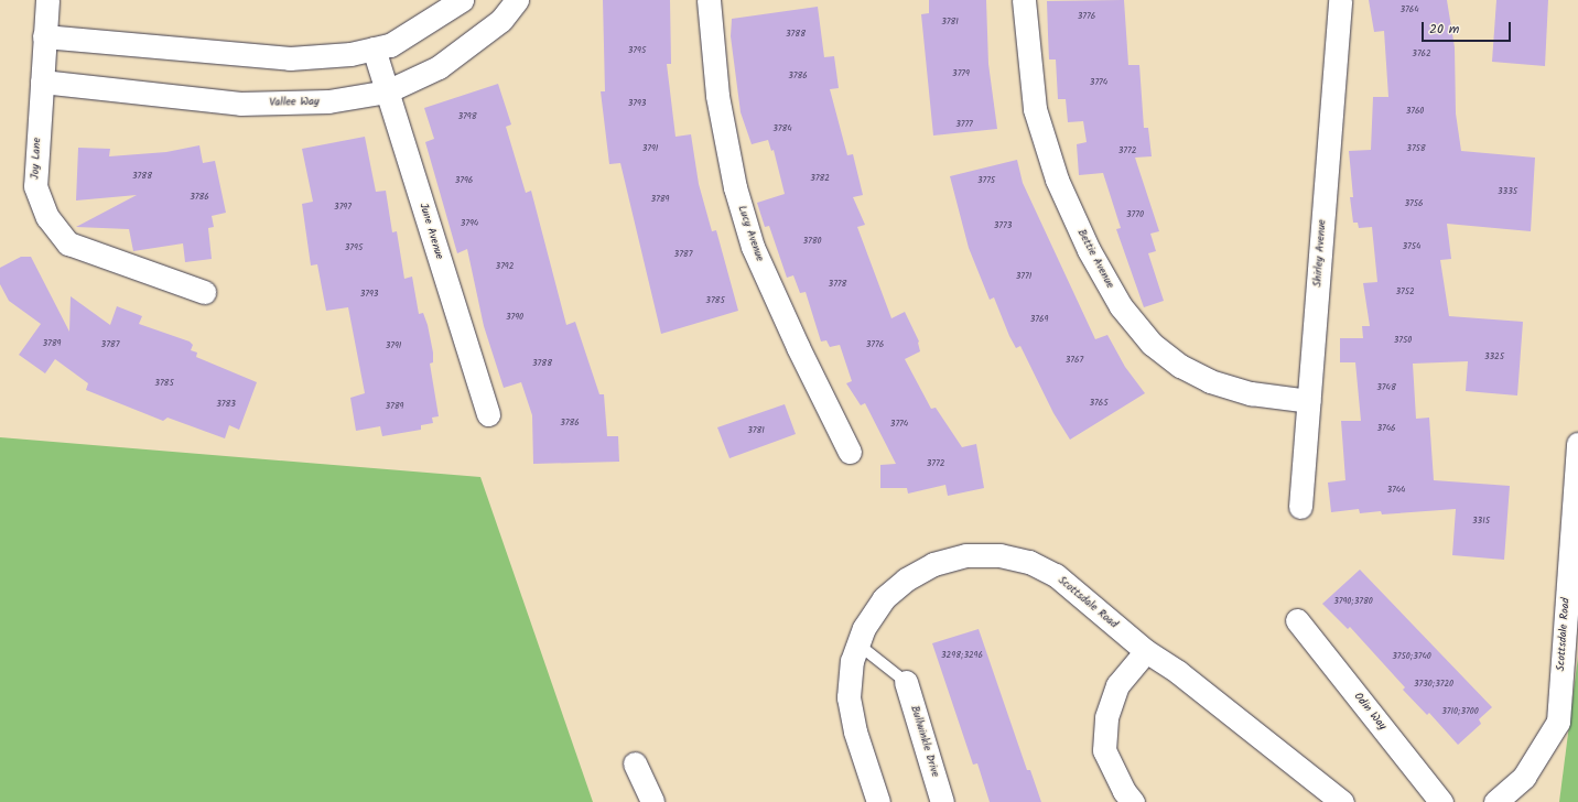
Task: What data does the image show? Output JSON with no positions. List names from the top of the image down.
{
  "streets": {
    "street": [
      "Vallee Way",
      "Joy Lane",
      "June Avenue",
      "Lucy Avenue",
      "Shirley Avenue",
      "Bettie Avenue",
      "Scottsdale Road",
      "Odin Way",
      "Bullwinkle Drive"
    ]
  },
  "crossings": [
    ["Vallee Way", "Joy Lane"],
    ["Vallee Way", "June Avenue"],
    ["Shirley Avenue", "Bettie Avenue"]
  ],
  "house_numbers": [
    "3764",
    "3776",
    "3781",
    "3788",
    "3795",
    "3762",
    "3779",
    "3786",
    "3774",
    "3793",
    "3760",
    "3798",
    "3777",
    "3784",
    "3791",
    "3758",
    "3772",
    "3788",
    "3782",
    "3796",
    "3775",
    "3335",
    "3786",
    "3789",
    "3756",
    "3797",
    "3770",
    "3794",
    "3773",
    "3780",
    "3754",
    "3795",
    "3787",
    "3792",
    "3771",
    "3778",
    "3752",
    "3793",
    "3785",
    "3790",
    "3769",
    "3750",
    "3789",
    "3787",
    "3776",
    "3791",
    "3325",
    "3767",
    "3788",
    "3785",
    "3748",
    "3765",
    "3783",
    "3789",
    "3786",
    "3774",
    "3746",
    "3781",
    "3772",
    "3744",
    "3315",
    "3790;3780",
    "3298;3296",
    "3750;3740",
    "3730;3720",
    "3710;3700"
  ],
  "scale_bar": "20 m"
}
